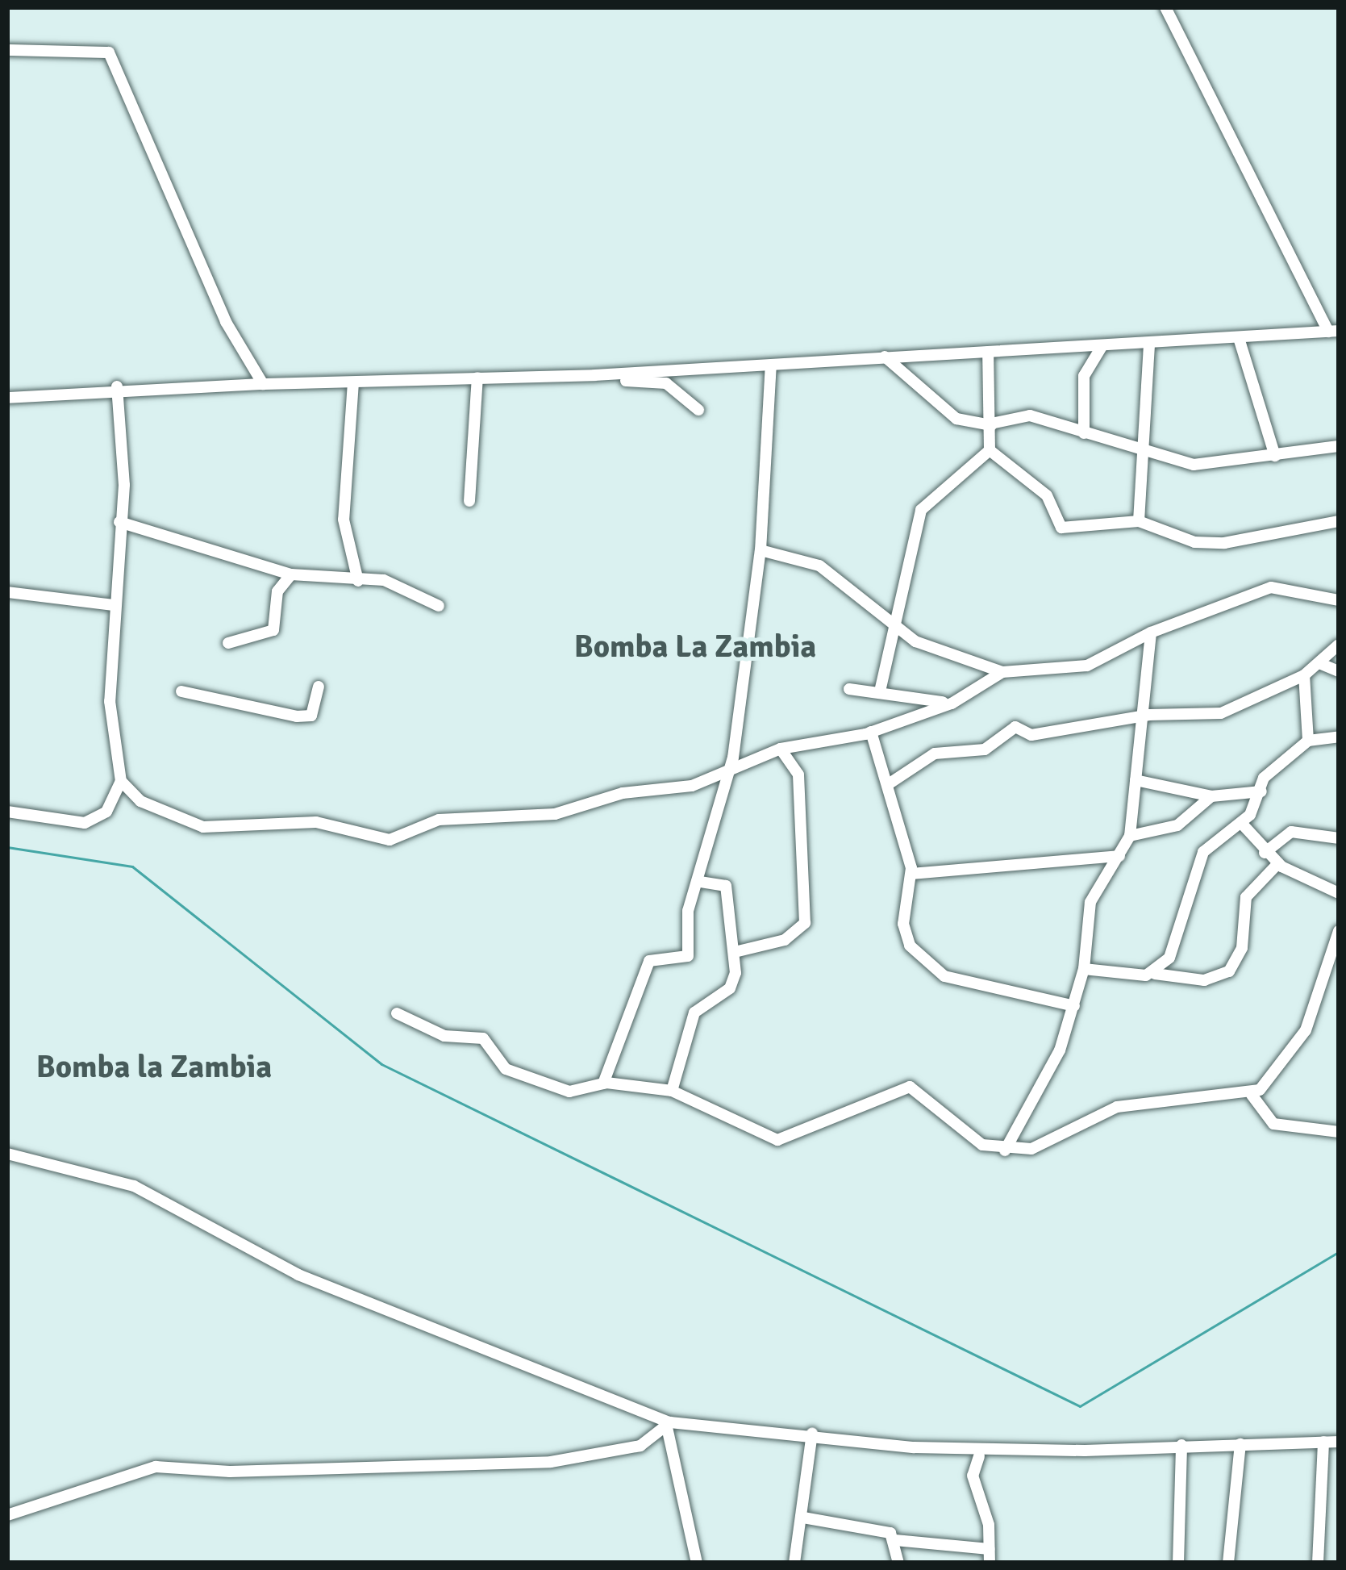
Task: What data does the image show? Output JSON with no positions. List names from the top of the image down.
{
  "districts": ["Bomba La Zambia", "Bomba la Zambia"]
}
